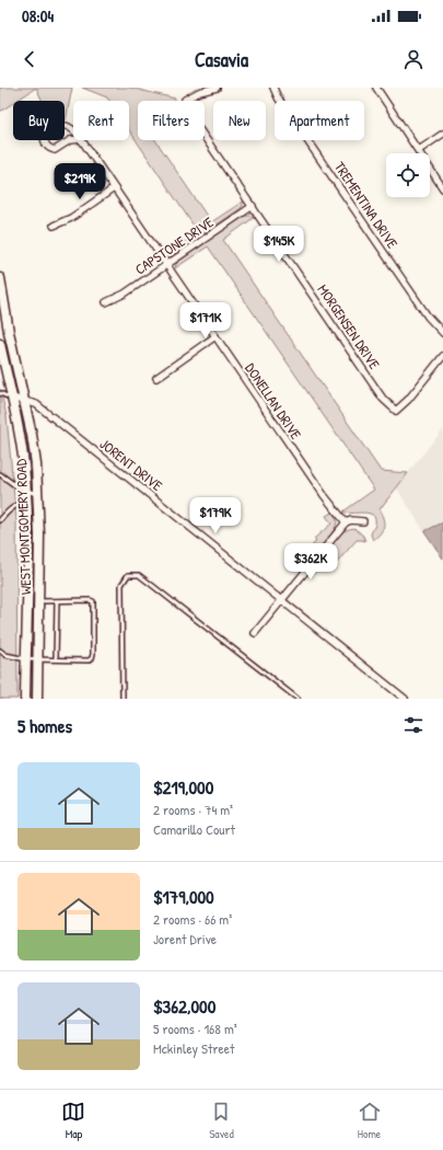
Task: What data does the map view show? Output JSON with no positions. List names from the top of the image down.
{
  "streets": {
    "main road": ["WEST MONTGOMERY ROAD"],
    "street": [
      "TREMENTINA DRIVE",
      "CAPSTONE DRIVE",
      "MORGENSEN DRIVE",
      "DONELLAN DRIVE",
      "JORENT DRIVE"
    ]
  },
  "crossings": [
    ["CAPSTONE DRIVE", "MORGENSEN DRIVE"],
    ["CAPSTONE DRIVE", "DONELLAN DRIVE"],
    ["JORENT DRIVE", "WEST MONTGOMERY ROAD"]
  ],
  "page": {
    "status": "08:04",
    "header": "Casavia",
    "chip": [
      "Buy",
      "Rent",
      "Filters",
      "New",
      "Apartment"
    ],
    "price": [
      "$219K",
      "$145K",
      "$171K",
      "$179K",
      "$362K"
    ],
    "heading": "5 homes",
    "list": [
      {
        "name": "$219,000",
        "note": "2 rooms · 74 m² · Camarillo Court"
      },
      {
        "name": "$179,000",
        "note": "2 rooms · 66 m² · Jorent Drive"
      },
      {
        "name": "$362,000",
        "note": "5 rooms · 168 m² · Mckinley Street"
      }
    ],
    "tabs": ["Map", "Saved", "Home"]
  }
}
